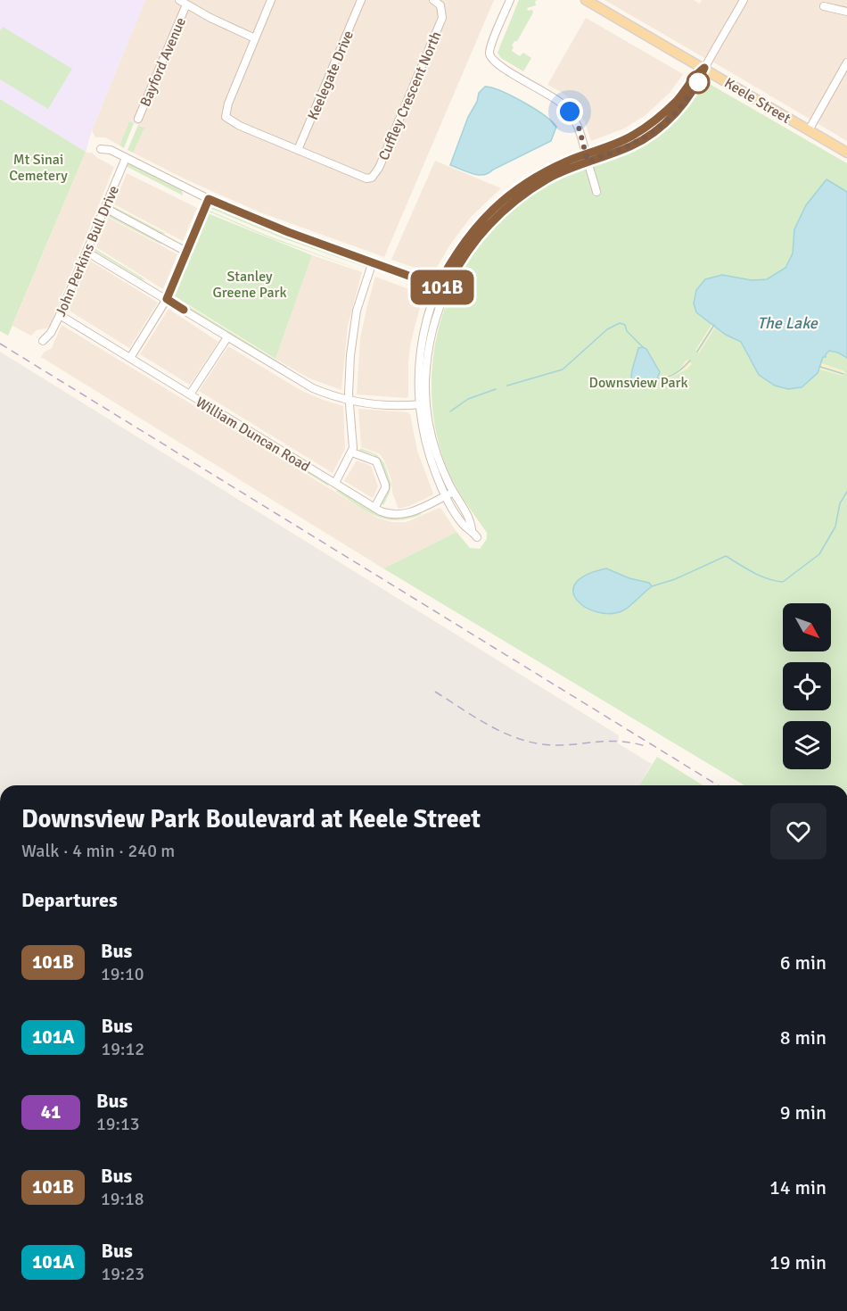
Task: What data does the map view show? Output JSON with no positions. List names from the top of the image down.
{
  "streets": {
    "main road": ["Keele Street"],
    "street": [
      "Bayford Avenue",
      "Keelegate Drive",
      "Cuffley Crescent North",
      "John Perkins Bull Drive",
      "William Duncan Road"
    ]
  },
  "crossings": [
    ["Keelegate Drive", "Cuffley Crescent North"],
    ["John Perkins Bull Drive", "William Duncan Road"]
  ],
  "water": ["The Lake"],
  "parks": ["Mt Sinai Cemetery", "Stanley Greene Park", "Downsview Park"],
  "lines": ["bus line 101B"],
  "north": "bottom right",
  "page": {
    "on_map": "101B",
    "heading": [
      ["Downsview Park Boulevard at Keele Street", "Walk · 4 min · 240 m"],
      "Departures"
    ],
    "list": [
      {
        "mark": "101B",
        "name": "Bus",
        "note": "19:10",
        "value": "6 min"
      },
      {
        "mark": "101A",
        "name": "Bus",
        "note": "19:12",
        "value": "8 min"
      },
      {
        "mark": "41",
        "name": "Bus",
        "note": "19:13",
        "value": "9 min"
      },
      {
        "mark": "101B",
        "name": "Bus",
        "note": "19:18",
        "value": "14 min"
      },
      {
        "mark": "101A",
        "name": "Bus",
        "note": "19:23",
        "value": "19 min"
      }
    ]
  }
}
